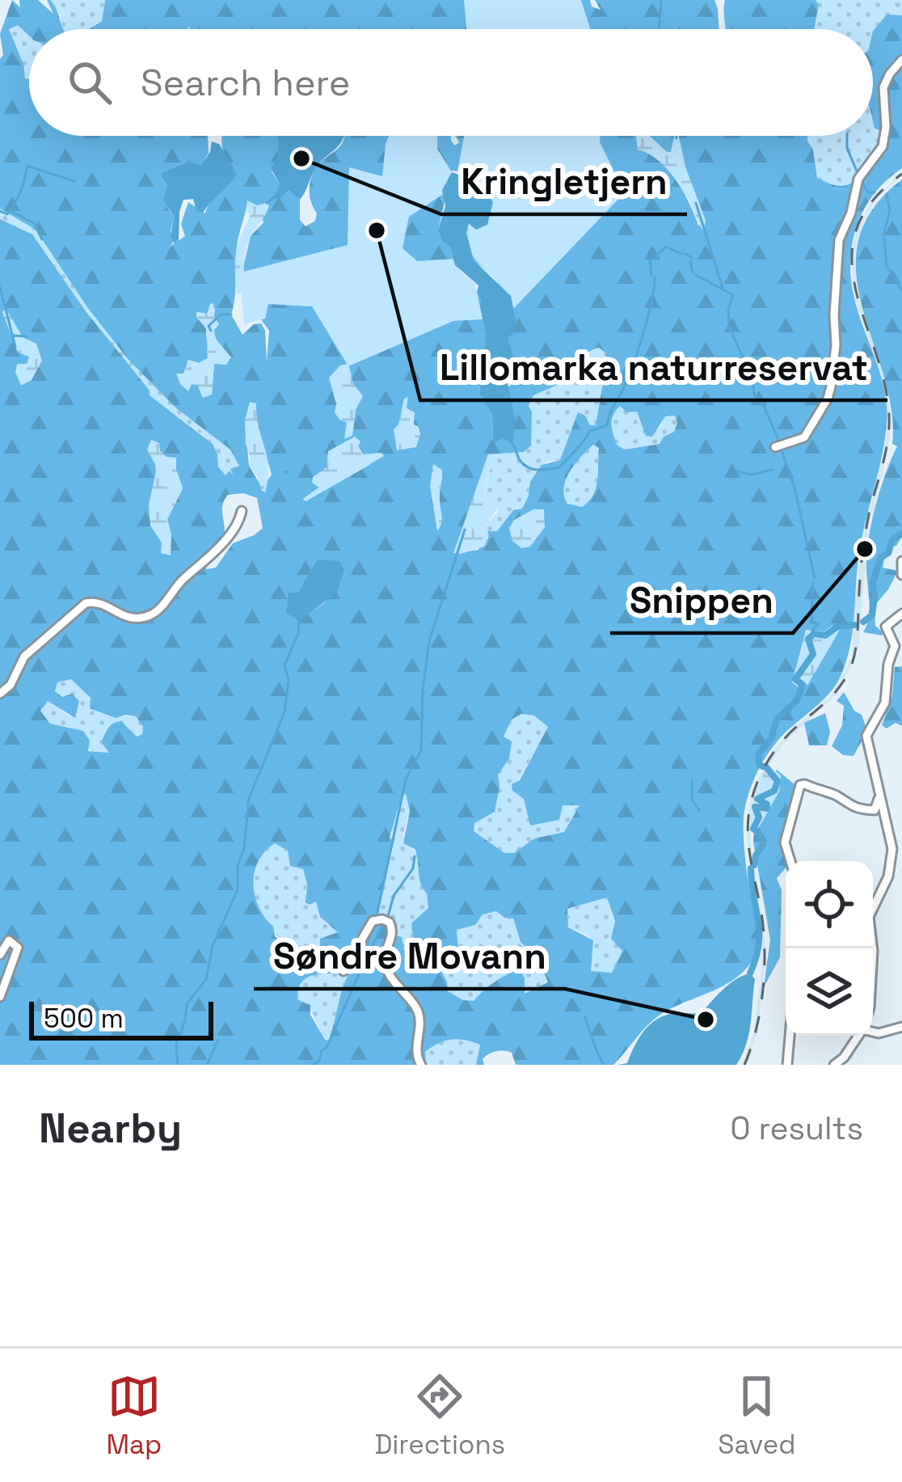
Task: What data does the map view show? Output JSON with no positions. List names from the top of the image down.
{
  "places": [
    "Kringletjern",
    "Lillomarka naturreservat",
    "Snippen",
    "Søndre Movann"
  ],
  "scale_bar": "500 m",
  "page": {
    "search": "Search here",
    "scale": "500 m",
    "heading": ["Nearby", "0 results"],
    "nav": ["Map", "Directions", "Saved"]
  }
}
